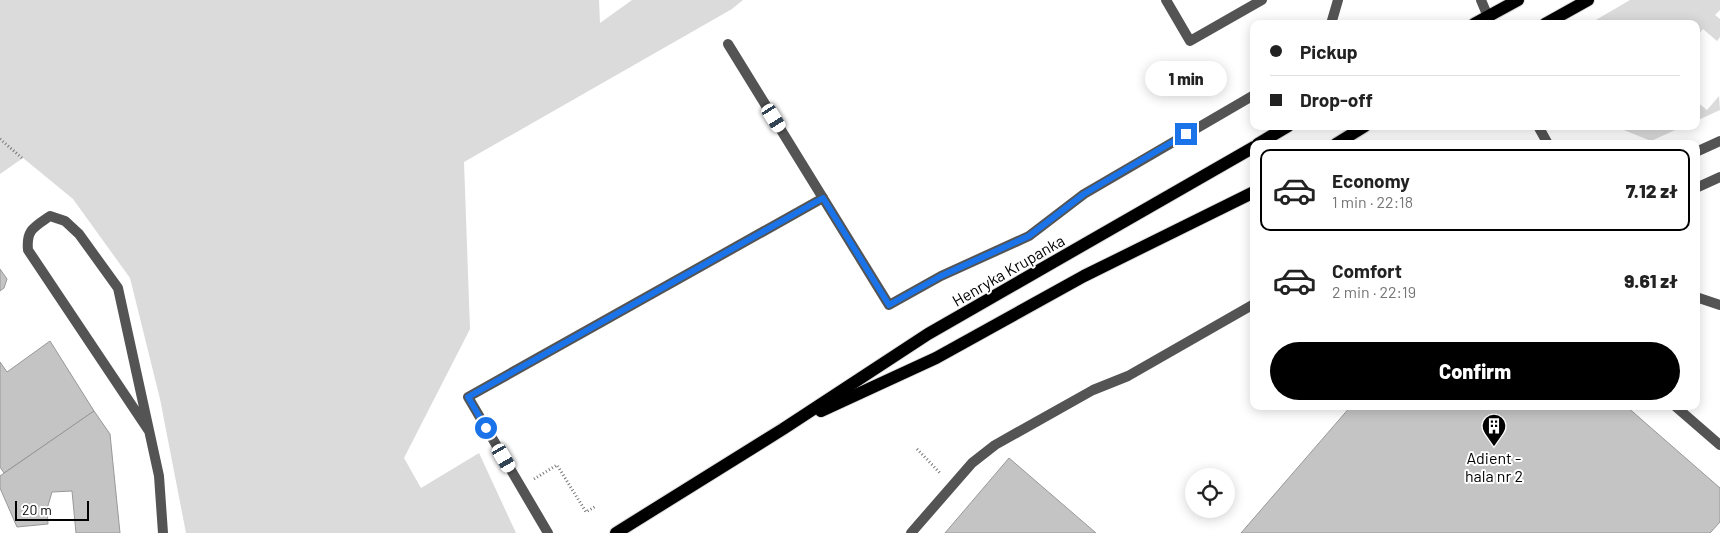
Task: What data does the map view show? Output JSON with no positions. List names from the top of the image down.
{
  "streets": {
    "main road": ["Henryka Krupanka"]
  },
  "places": {
    "building": ["Adient - hala nr 2"]
  },
  "scale_bar": "20 m",
  "page": {
    "banner": ["Pickup", "Drop-off"],
    "bubble": "1 min",
    "list": [
      {
        "name": "Economy",
        "note": "1 min · 22:18",
        "value": "7.12 zł"
      },
      {
        "name": "Comfort",
        "note": "2 min · 22:19",
        "value": "9.61 zł"
      }
    ],
    "buttons": "Confirm",
    "scale": "20 m"
  }
}
